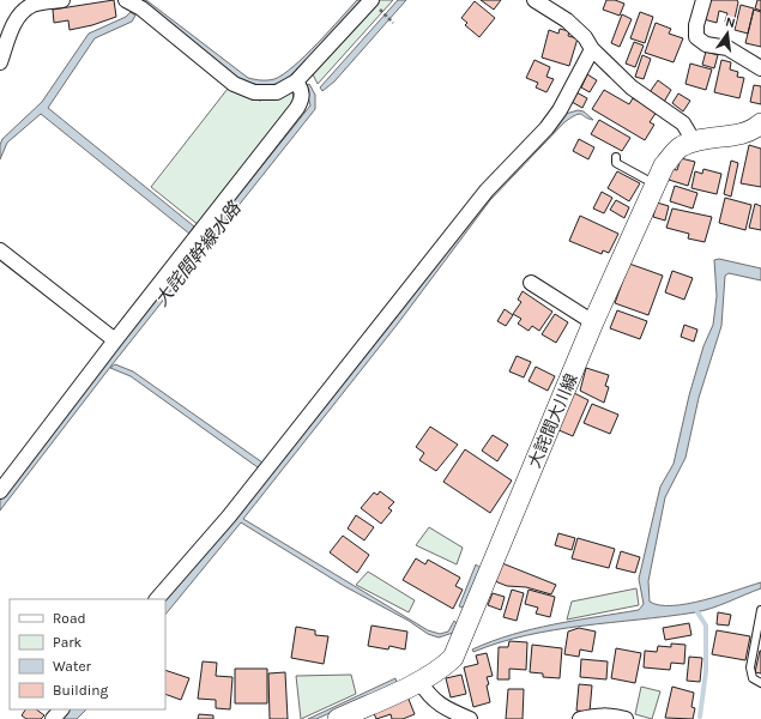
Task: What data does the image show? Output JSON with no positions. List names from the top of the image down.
{
  "streets": {
    "main road": ["大詫間大川線"]
  },
  "water": ["大詫間幹線水路"],
  "legend": [
    "Road",
    "Park",
    "Water",
    "Building"
  ],
  "north": "top"
}
